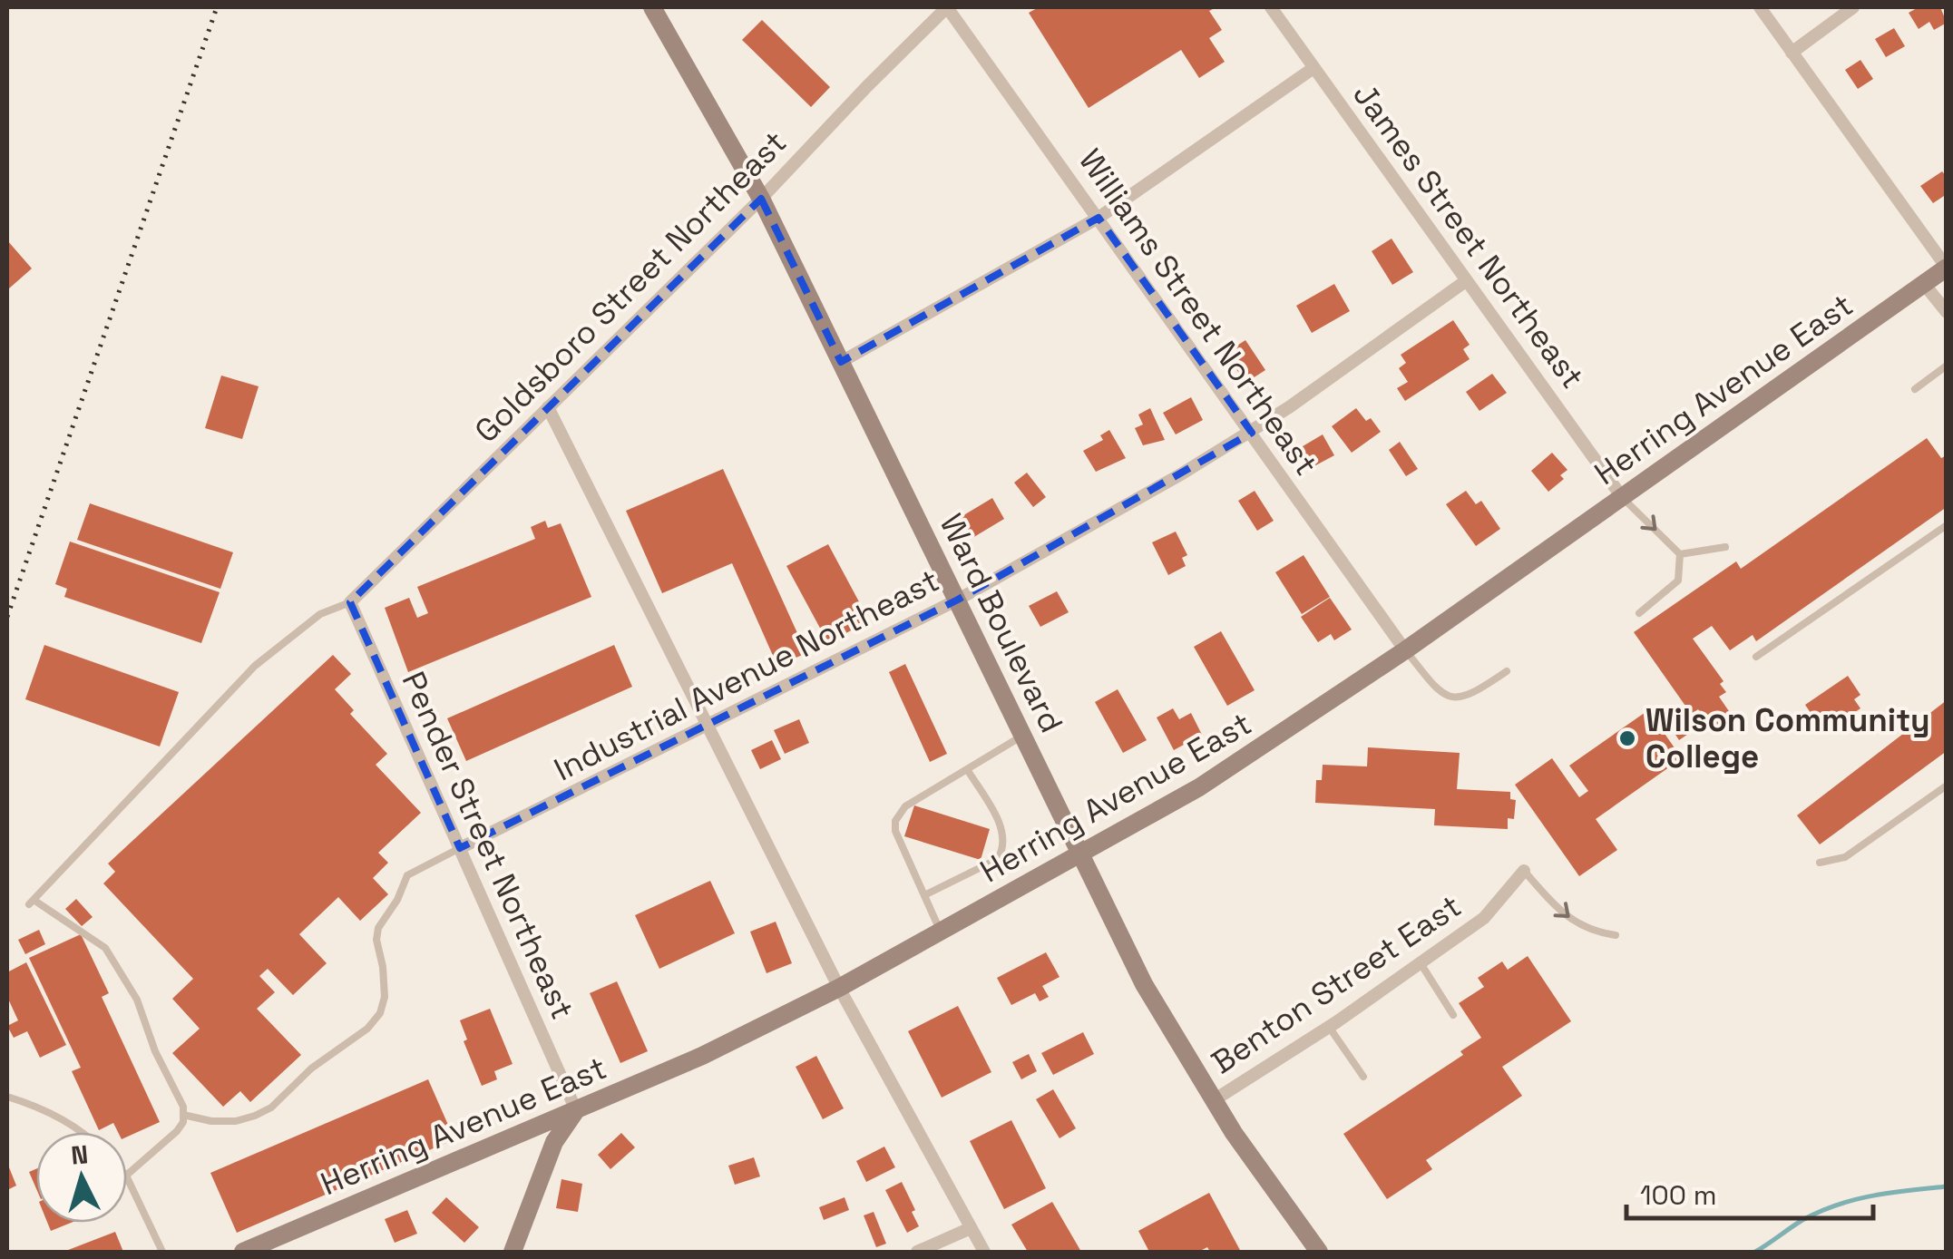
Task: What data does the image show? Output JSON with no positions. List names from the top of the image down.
{
  "streets": {
    "main road": ["Herring Avenue East", "Ward Boulevard"],
    "street": [
      "James Street Northeast",
      "Goldsboro Street Northeast",
      "Williams Street Northeast",
      "Industrial Avenue Northeast",
      "Pender Street Northeast",
      "Benton Street East"
    ]
  },
  "crossings": [
    ["James Street Northeast", "Herring Avenue East"],
    ["James Street Northeast", "Industrial Avenue Northeast"],
    ["Goldsboro Street Northeast", "Williams Street Northeast"],
    ["Goldsboro Street Northeast", "Ward Boulevard"],
    ["Goldsboro Street Northeast", "Pender Street Northeast"],
    ["Williams Street Northeast", "Herring Avenue East"],
    ["Williams Street Northeast", "Industrial Avenue Northeast"],
    ["Herring Avenue East", "Ward Boulevard"],
    ["Herring Avenue East", "Pender Street Northeast"],
    ["Ward Boulevard", "Industrial Avenue Northeast"],
    ["Ward Boulevard", "Benton Street East"],
    ["Industrial Avenue Northeast", "Pender Street Northeast"]
  ],
  "places": ["Wilson Community College"],
  "scale_bar": "100 m",
  "north": "top"
}
